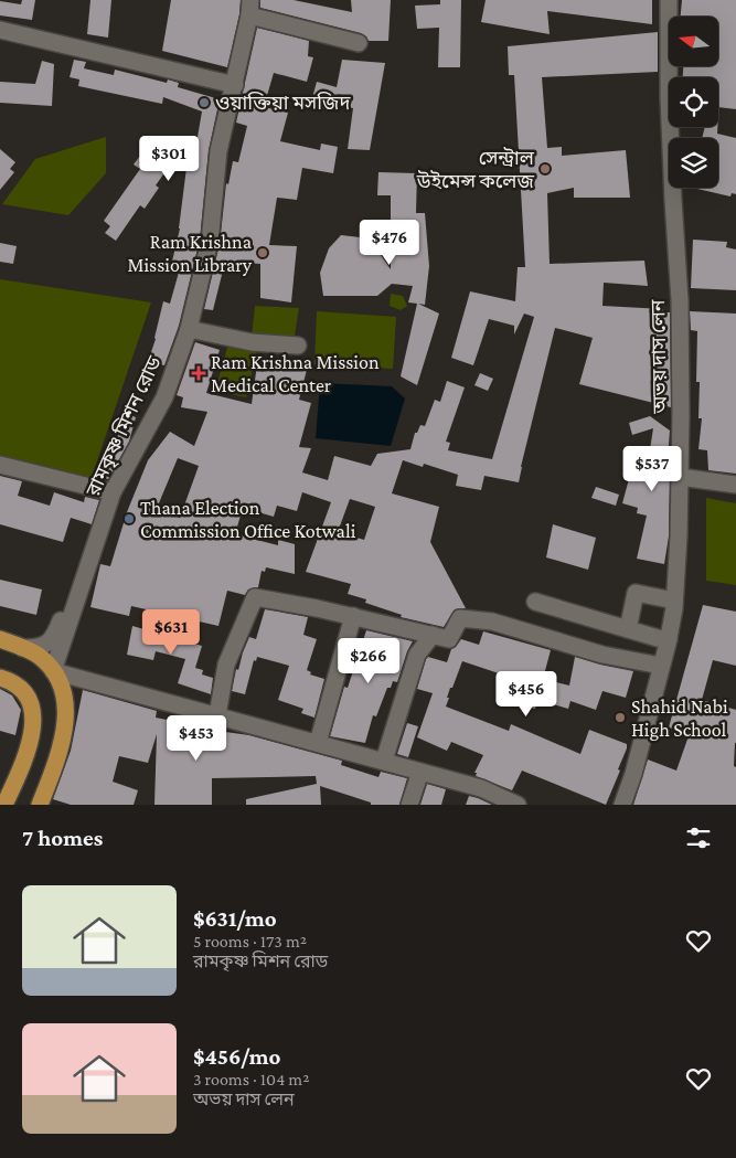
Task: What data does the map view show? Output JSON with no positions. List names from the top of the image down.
{
  "streets": {
    "street": ["অভয় দাস লেন", "রামকৃষ্ণ মিশন রোড"]
  },
  "places": {
    "other": [
      "ওয়াক্তিয়া মসজিদ",
      "সেন্ট্রাল উইমেন্স কলেজ",
      "Ram Krishna Mission Library",
      "Thana Election Commission Office Kotwali",
      "Shahid Nabi High School"
    ],
    "health": ["Ram Krishna Mission Medical Center"]
  },
  "north": "left",
  "page": {
    "price": [
      "$301",
      "$476",
      "$537",
      "$631",
      "$266",
      "$456",
      "$453"
    ],
    "heading": "7 homes",
    "list": [
      {
        "name": "$631/mo",
        "note": "5 rooms · 173 m² · রামকৃষ্ণ মিশন রোড"
      },
      {
        "name": "$456/mo",
        "note": "3 rooms · 104 m² · অভয় দাস লেন"
      }
    ]
  }
}
